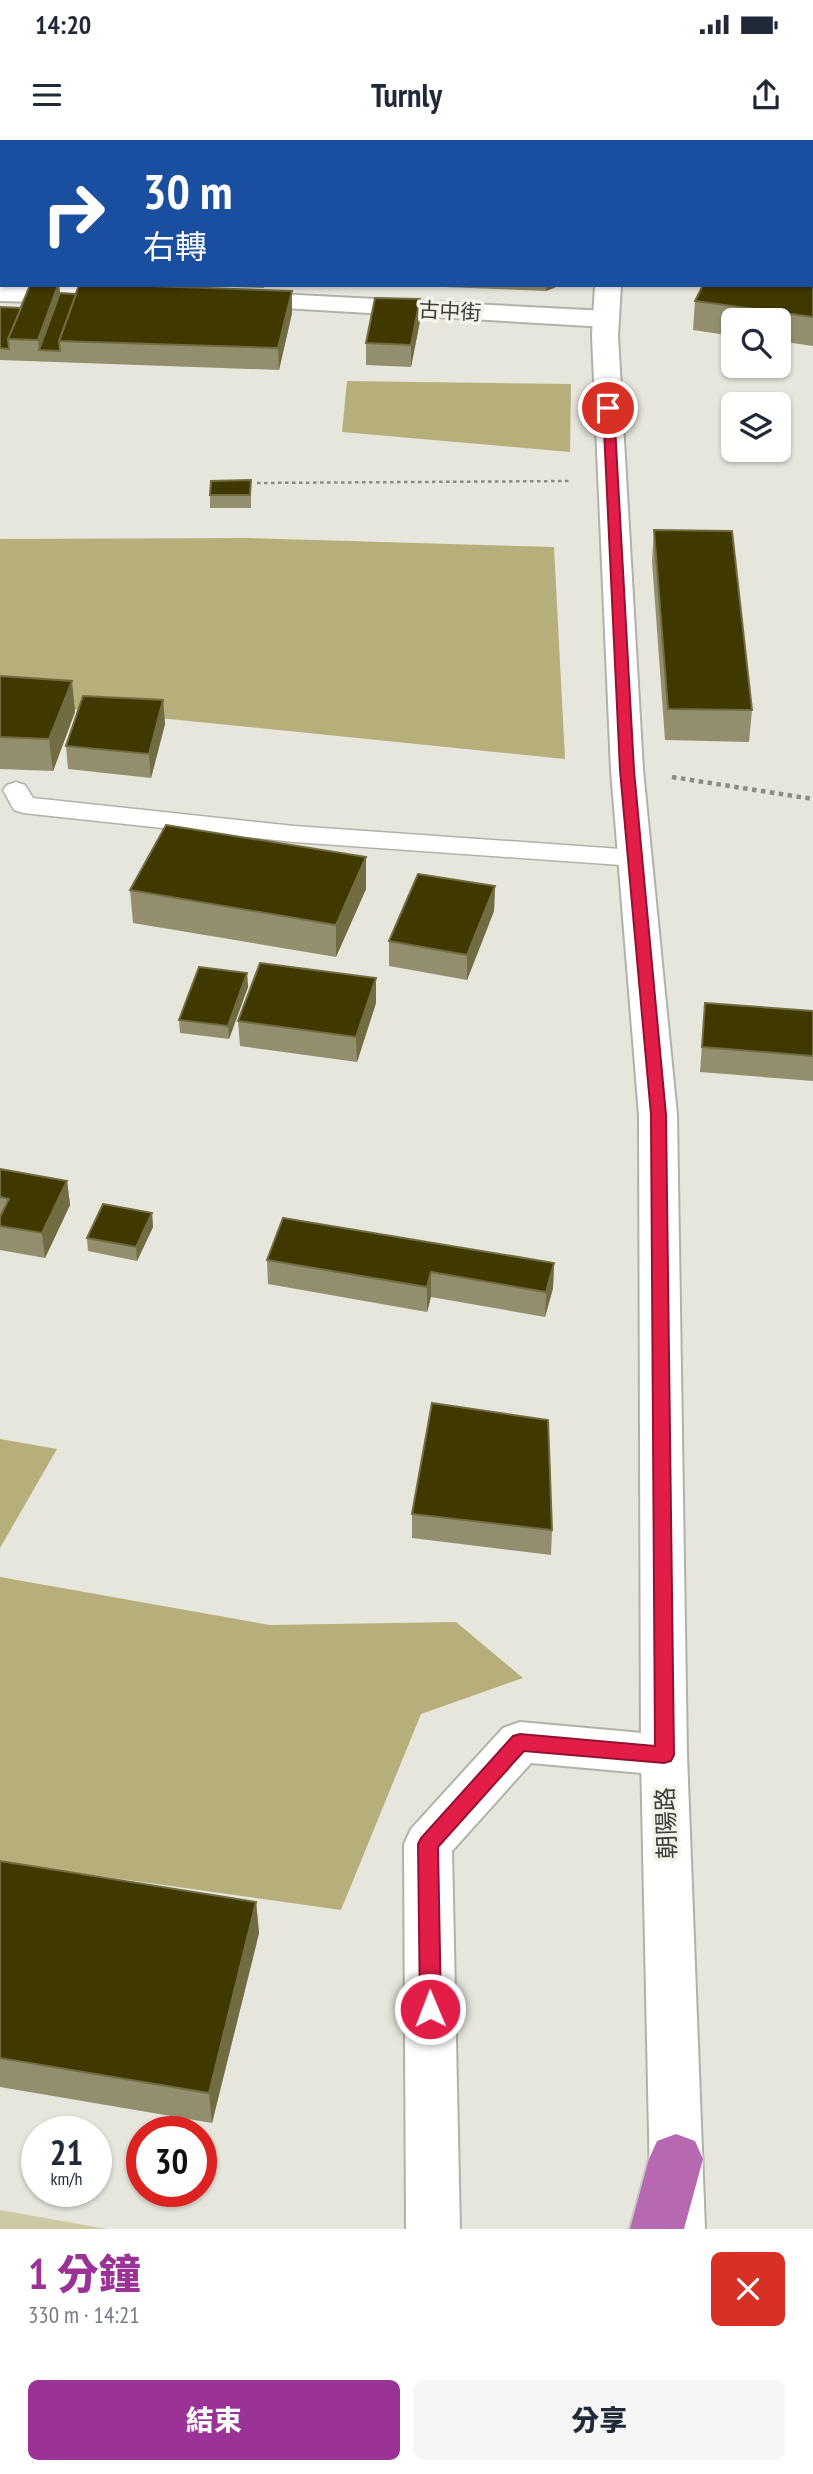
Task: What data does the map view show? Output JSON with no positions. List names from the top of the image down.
{
  "streets": {
    "main road": ["古中街", "朝陽路"]
  },
  "crossings": [
    ["古中街", "朝陽路"]
  ],
  "page": {
    "status": "14:20",
    "header": "Turnly",
    "turn": ["30 m", "右轉"],
    "speed": "21 km/h",
    "limit": "30",
    "heading": ["1 分鐘", "330 m · 14:21"],
    "buttons": ["結束", "分享"]
  }
}
